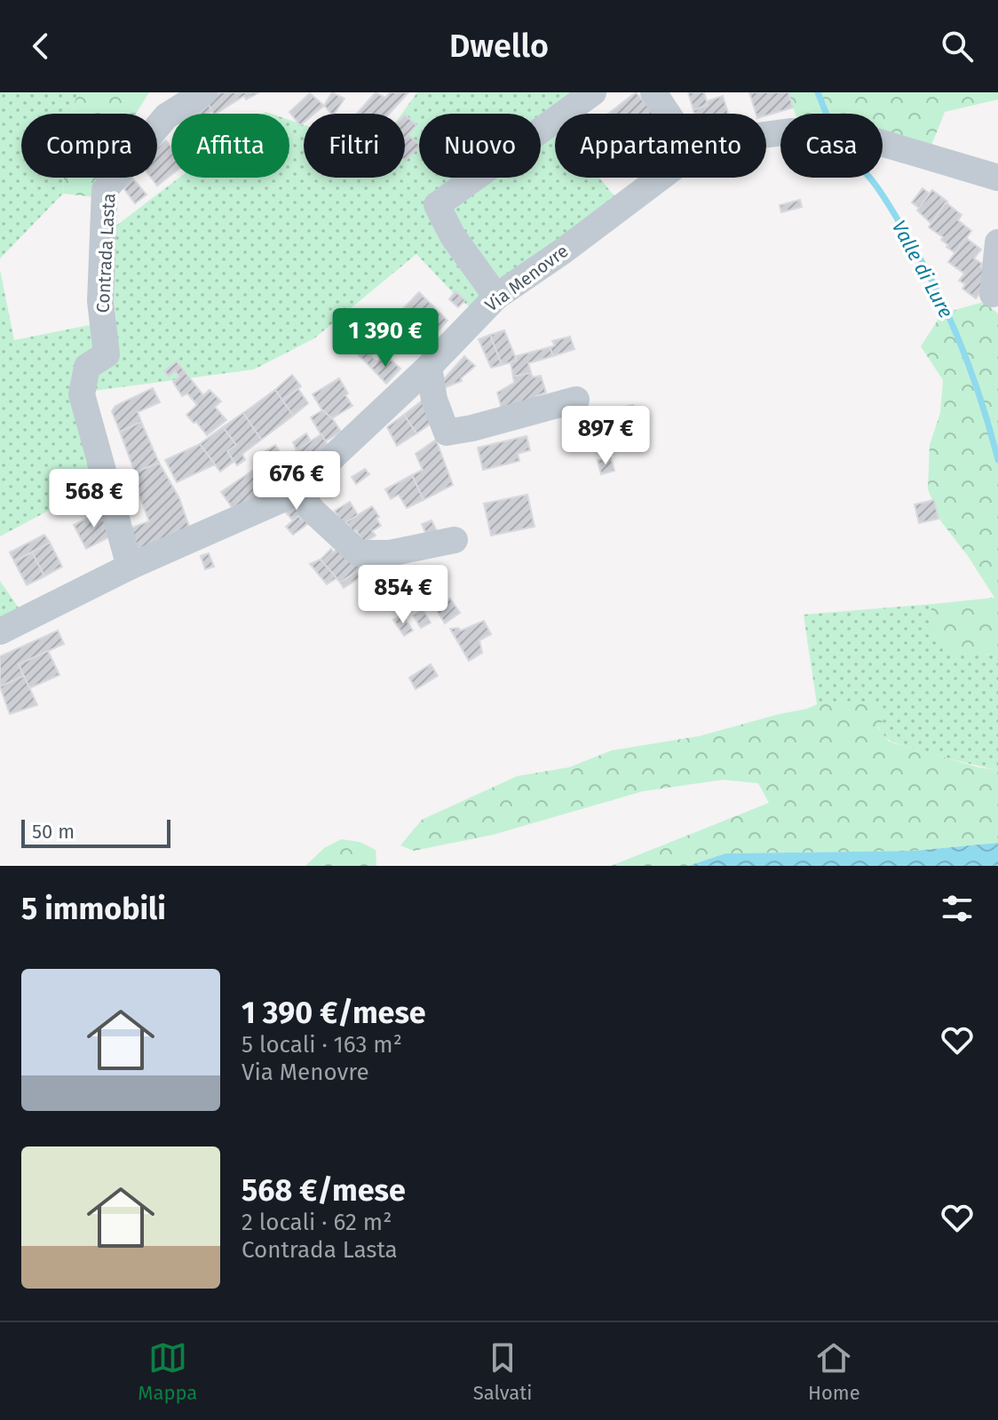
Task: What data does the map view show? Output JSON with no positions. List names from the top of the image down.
{
  "streets": {
    "street": ["Contrada Lasta", "Via Menovre"]
  },
  "crossings": [
    ["Contrada Lasta", "Via Menovre"]
  ],
  "water": ["Valle di Lure"],
  "scale_bar": "50 m",
  "page": {
    "header": "Dwello",
    "chip": [
      "Compra",
      "Affitta",
      "Filtri",
      "Nuovo",
      "Appartamento",
      "Casa"
    ],
    "price": [
      "1 390 €",
      "897 €",
      "676 €",
      "568 €",
      "854 €"
    ],
    "scale": "50 m",
    "heading": "5 immobili",
    "list": [
      {
        "name": "1 390 €/mese",
        "note": "5 locali · 163 m² · Via Menovre"
      },
      {
        "name": "568 €/mese",
        "note": "2 locali · 62 m² · Contrada Lasta"
      }
    ],
    "tabs": ["Mappa", "Salvati", "Home"]
  }
}
